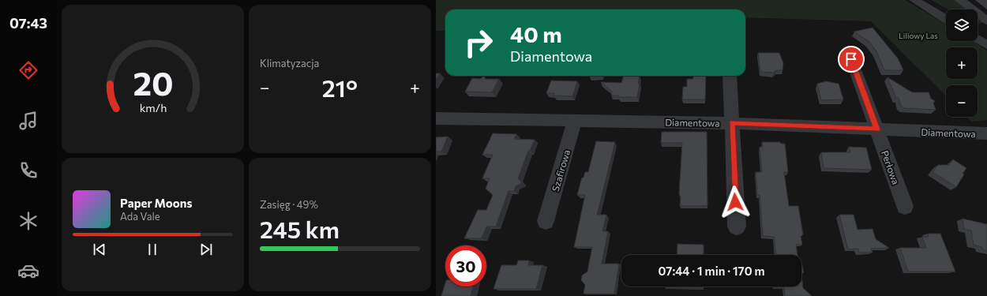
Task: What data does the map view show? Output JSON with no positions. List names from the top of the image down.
{
  "streets": {
    "street": ["Diamentowa", "Perłowa", "Szafirowa"]
  },
  "crossings": [
    ["Diamentowa", "Perłowa"],
    ["Diamentowa", "Szafirowa"]
  ],
  "parks": ["Liliowy Las"],
  "page": {
    "tabs": "07:43",
    "tile": [
      "Klimatyzacja",
      ["Zasięg · 49%", "245 km"]
    ],
    "map_buttons": ["+", "−"],
    "turn": ["40 m", "Diamentowa"],
    "heat": ["−", "21°", "+"],
    "song": ["Paper Moons", "Ada Vale"],
    "limit": "30",
    "trip": "07:44 · 1 min · 170 m",
    "gauge": ["20", "km/h"]
  }
}
